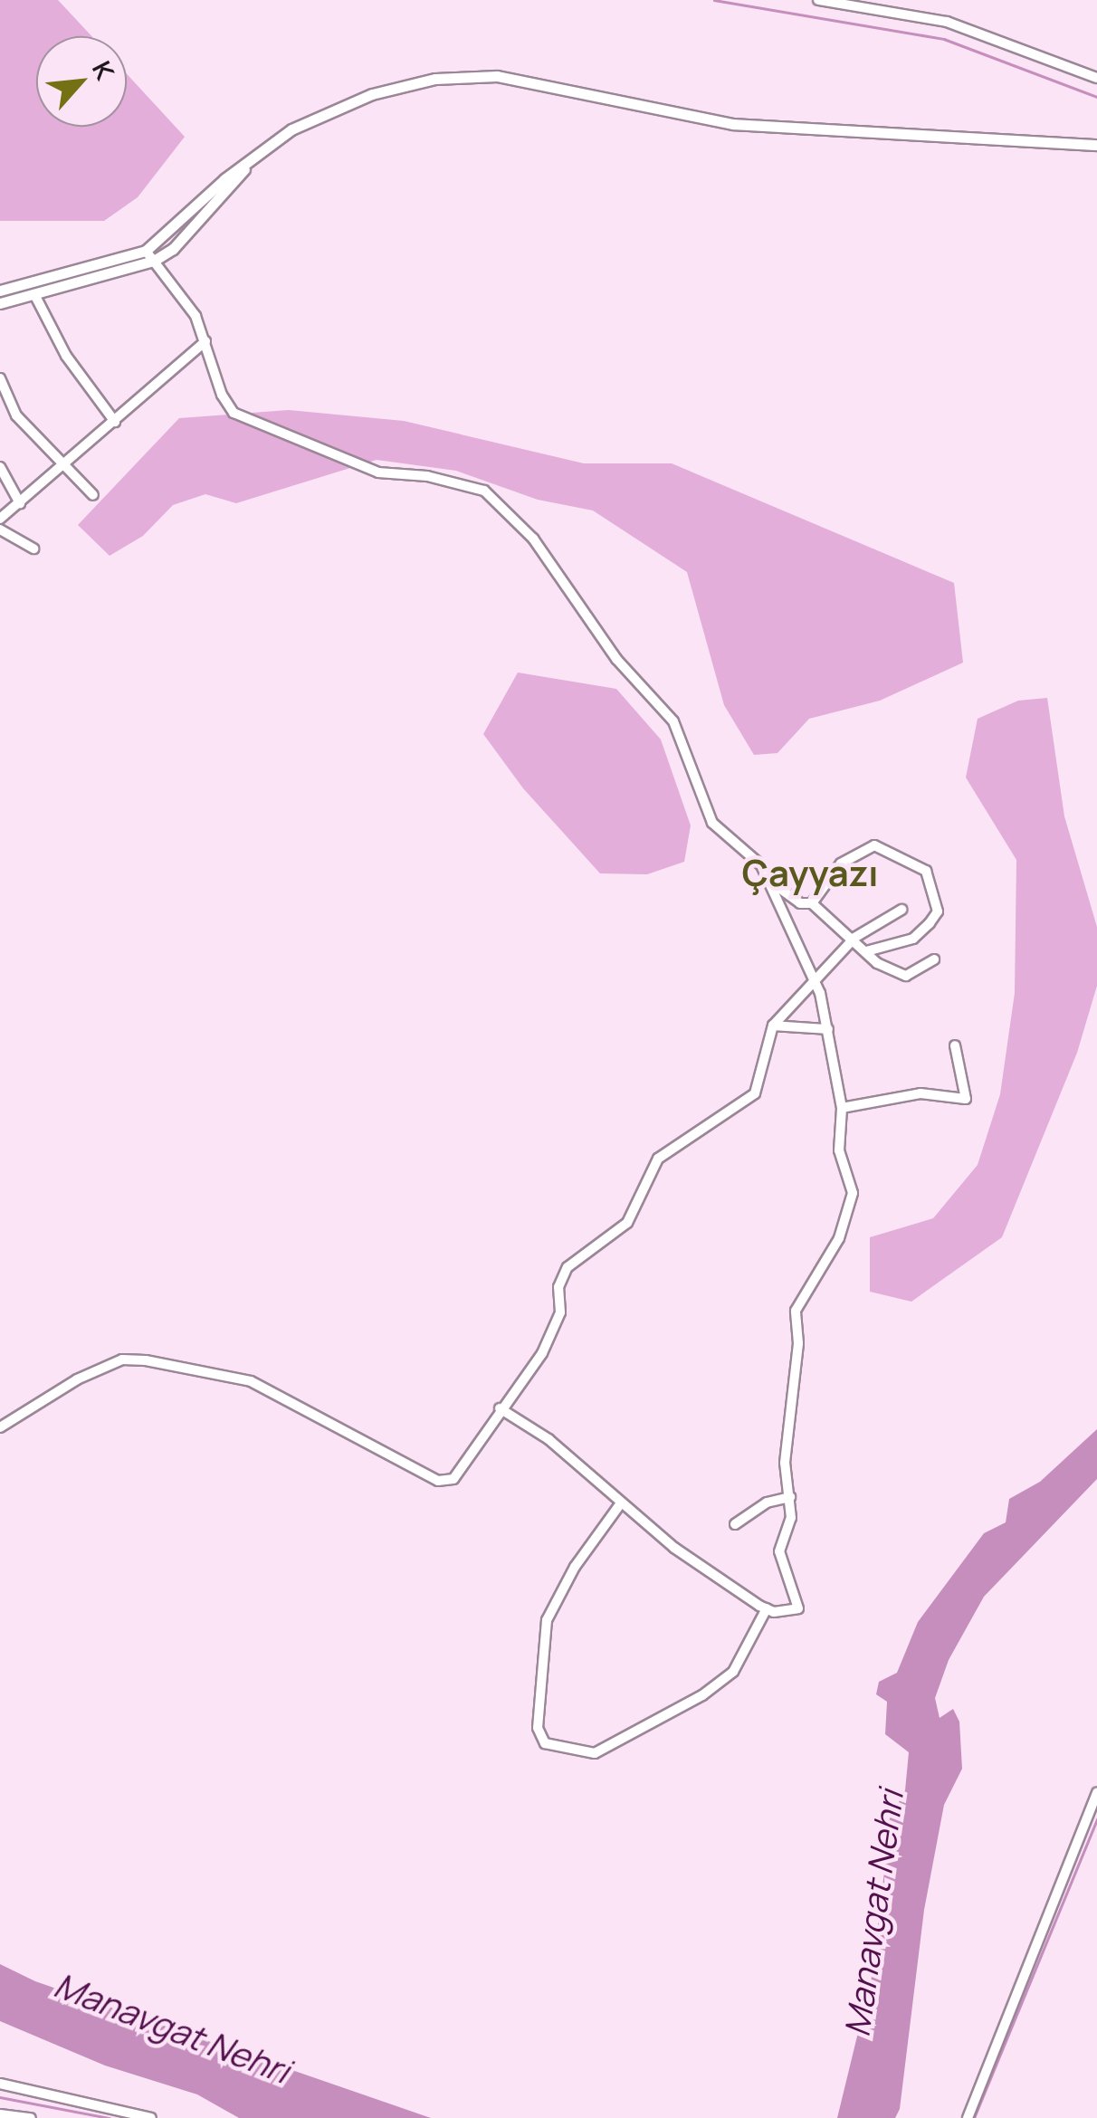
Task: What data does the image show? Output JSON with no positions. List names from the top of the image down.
{
  "districts": ["Çayyazı"],
  "water": ["Manavgat Nehri"],
  "north": "top right"
}
